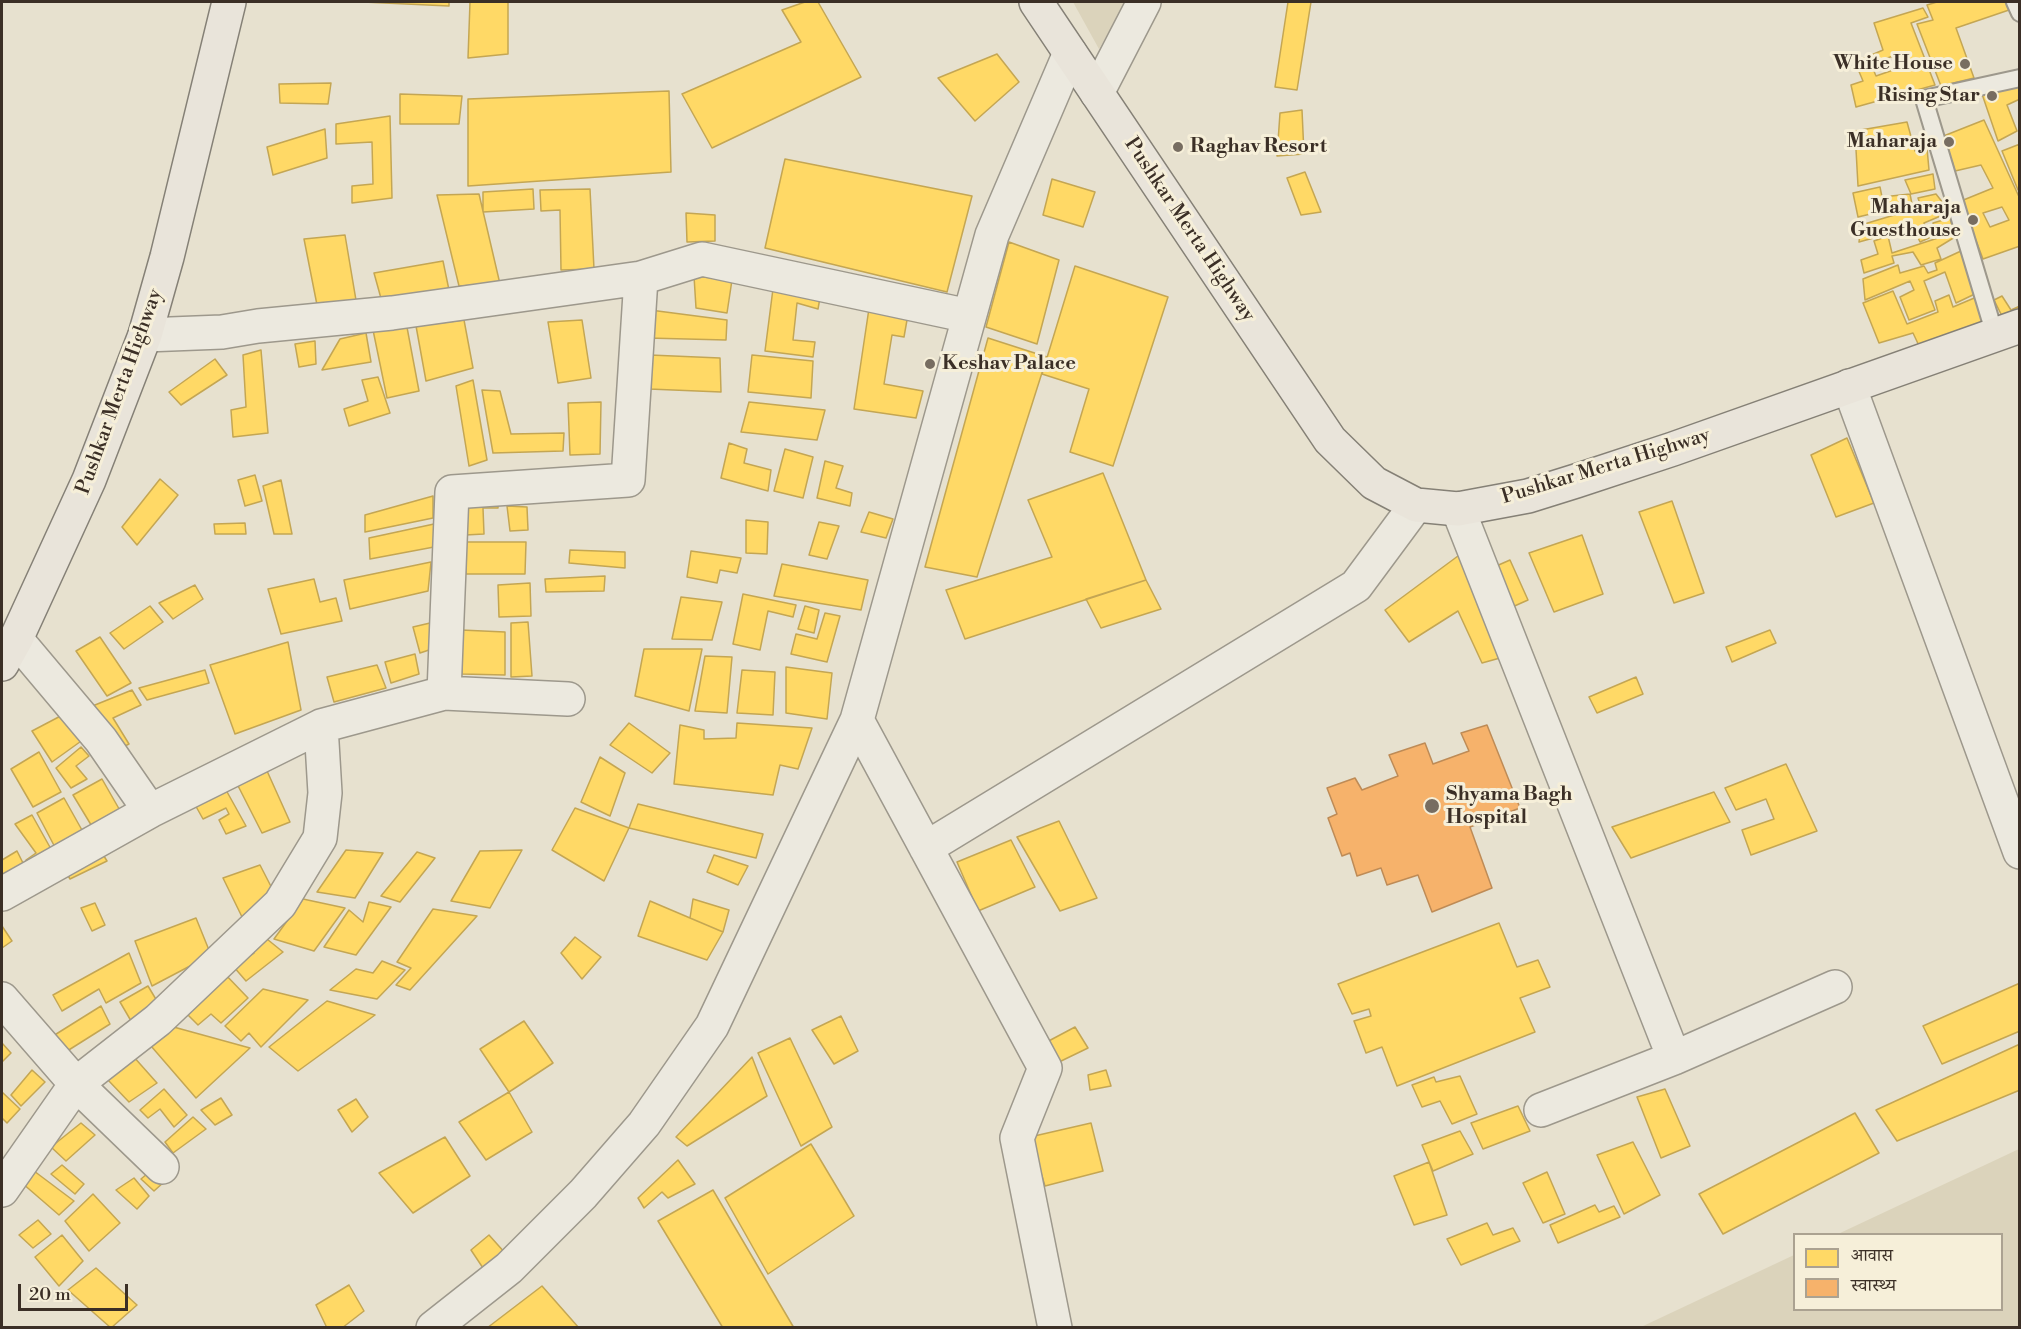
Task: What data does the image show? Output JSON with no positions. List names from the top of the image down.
{
  "streets": {
    "main road": ["Pushkar Merta Highway"]
  },
  "places": [
    "White House",
    "Rising Star",
    "Maharaja",
    "Raghav Resort",
    "Maharaja Guesthouse",
    "Keshav Palace",
    "Shyama Bagh Hospital"
  ],
  "legend": ["आवास", "स्वास्थ्य"],
  "scale_bar": "20 m"
}
